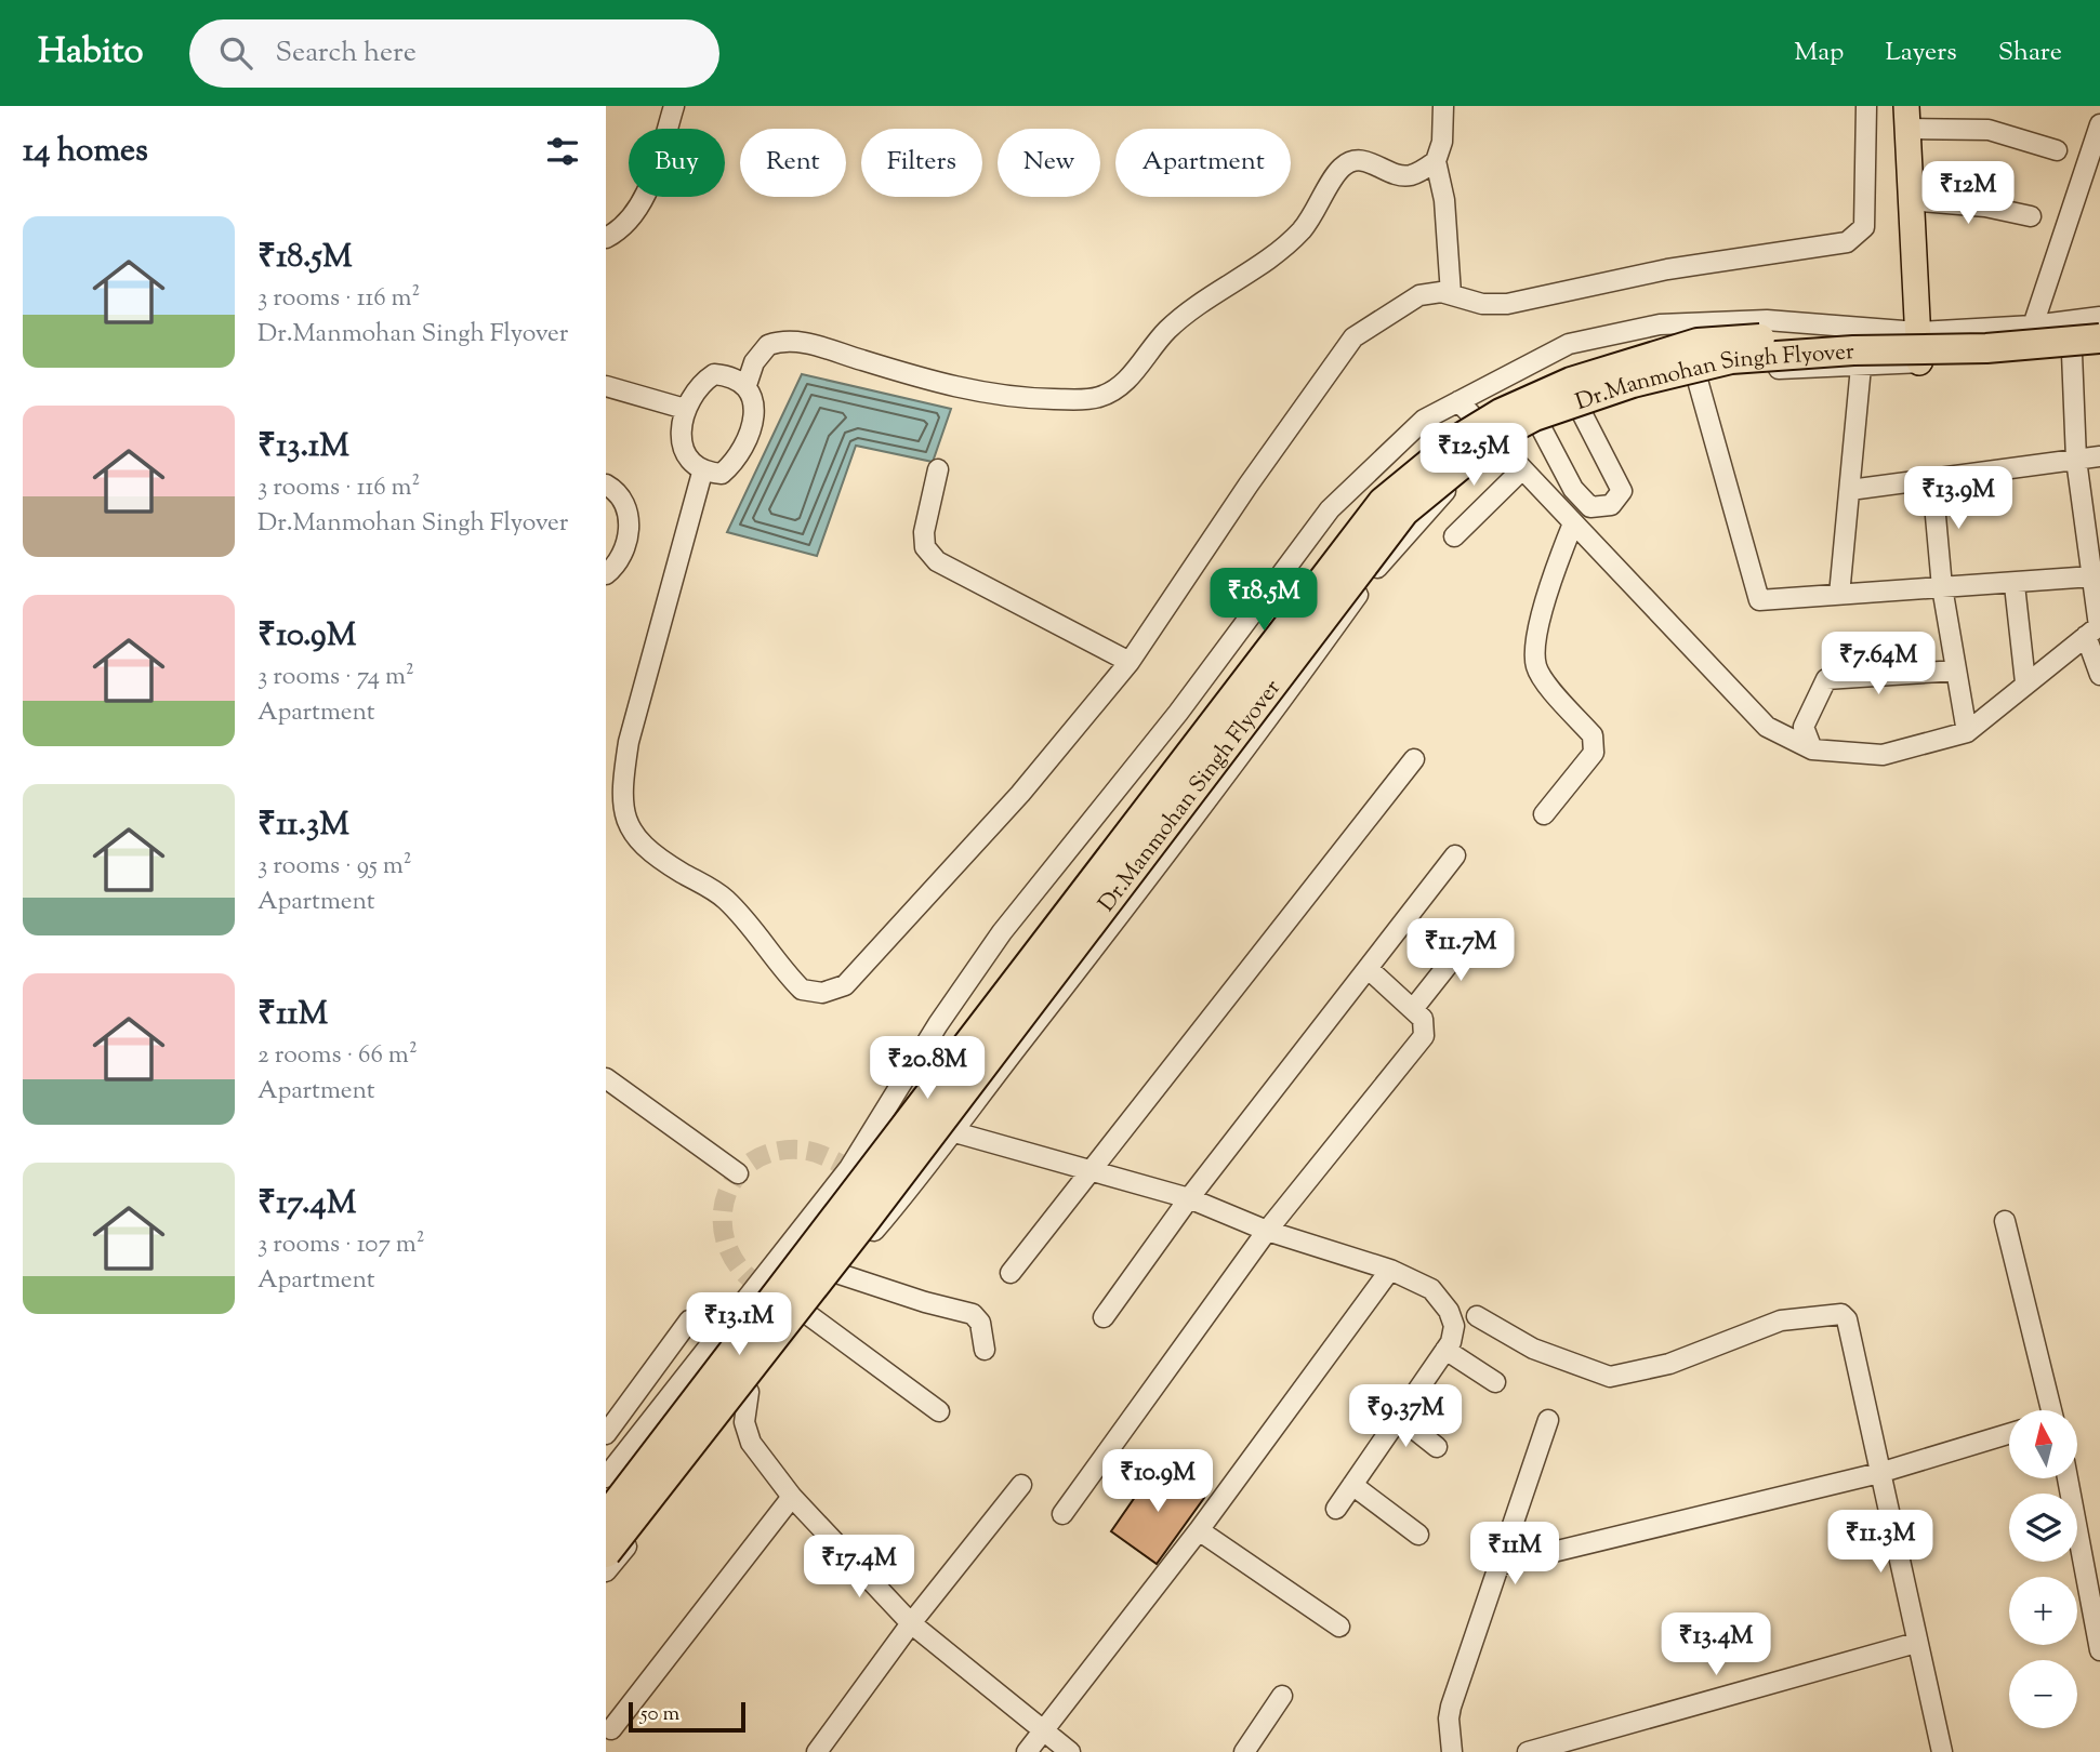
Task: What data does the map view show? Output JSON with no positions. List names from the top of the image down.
{
  "streets": {
    "highway": ["Dr.Manmohan Singh Flyover"]
  },
  "scale_bar": "50 m",
  "north": "top",
  "page": {
    "header": "Habito",
    "search": "Search here",
    "nav": ["Map", "Layers", "Share"],
    "heading": "14 homes",
    "chip": [
      "Buy",
      "Rent",
      "Filters",
      "New",
      "Apartment"
    ],
    "price": [
      "₹12M",
      "₹12.5M",
      "₹13.9M",
      "₹18.5M",
      "₹7.64M",
      "₹11.7M",
      "₹20.8M",
      "₹13.1M",
      "₹9.37M",
      "₹10.9M",
      "₹11.3M",
      "₹11M",
      "₹17.4M",
      "₹13.4M"
    ],
    "list": [
      {
        "name": "₹18.5M",
        "note": "3 rooms · 116 m² · Dr.Manmohan Singh Flyover"
      },
      {
        "name": "₹13.1M",
        "note": "3 rooms · 116 m² · Dr.Manmohan Singh Flyover"
      },
      {
        "name": "₹10.9M",
        "note": "3 rooms · 74 m² · Apartment"
      },
      {
        "name": "₹11.3M",
        "note": "3 rooms · 95 m² · Apartment"
      },
      {
        "name": "₹11M",
        "note": "2 rooms · 66 m² · Apartment"
      },
      {
        "name": "₹17.4M",
        "note": "3 rooms · 107 m² · Apartment"
      }
    ],
    "map_buttons": ["+", "−"],
    "scale": "50 m"
  }
}
